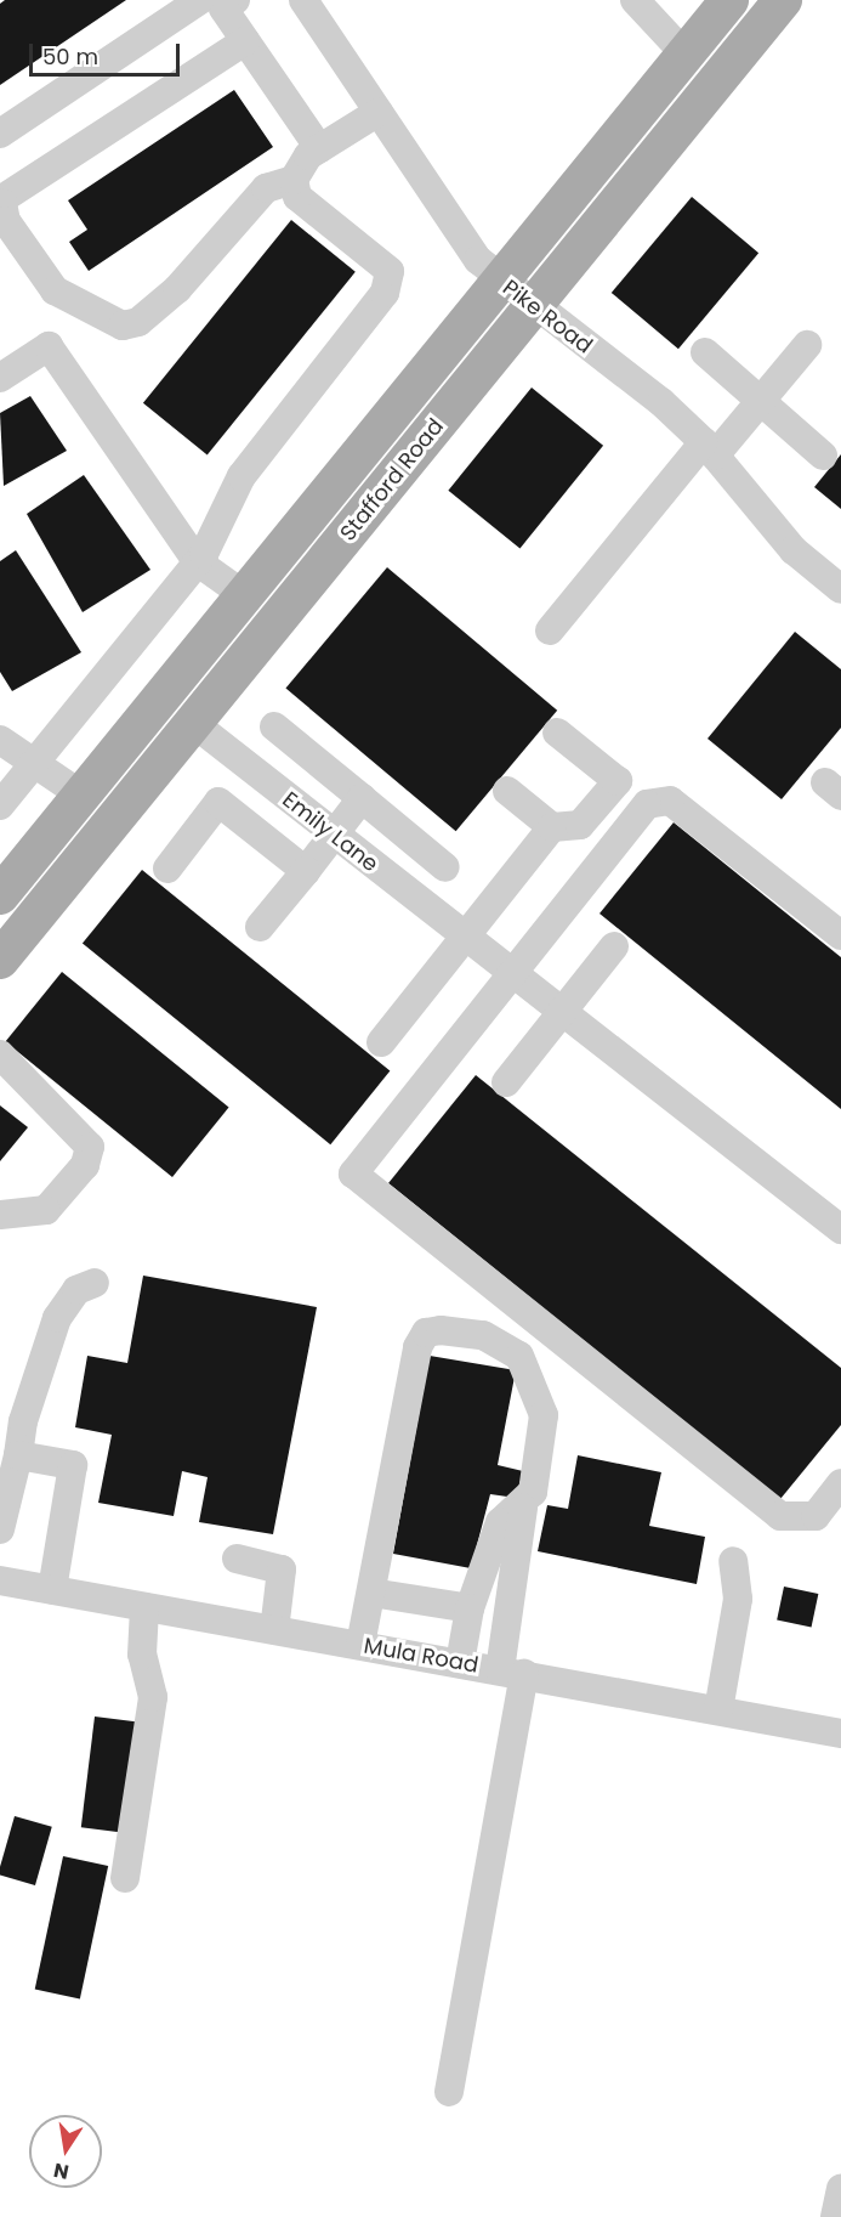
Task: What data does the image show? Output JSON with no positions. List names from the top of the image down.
{
  "streets": {
    "main road": ["Stafford Road"],
    "street": ["Pike Road", "Emily Lane", "Mula Road"]
  },
  "crossings": [
    ["Pike Road", "Stafford Road"],
    ["Stafford Road", "Emily Lane"]
  ],
  "scale_bar": "50 m",
  "north": "bottom"
}
